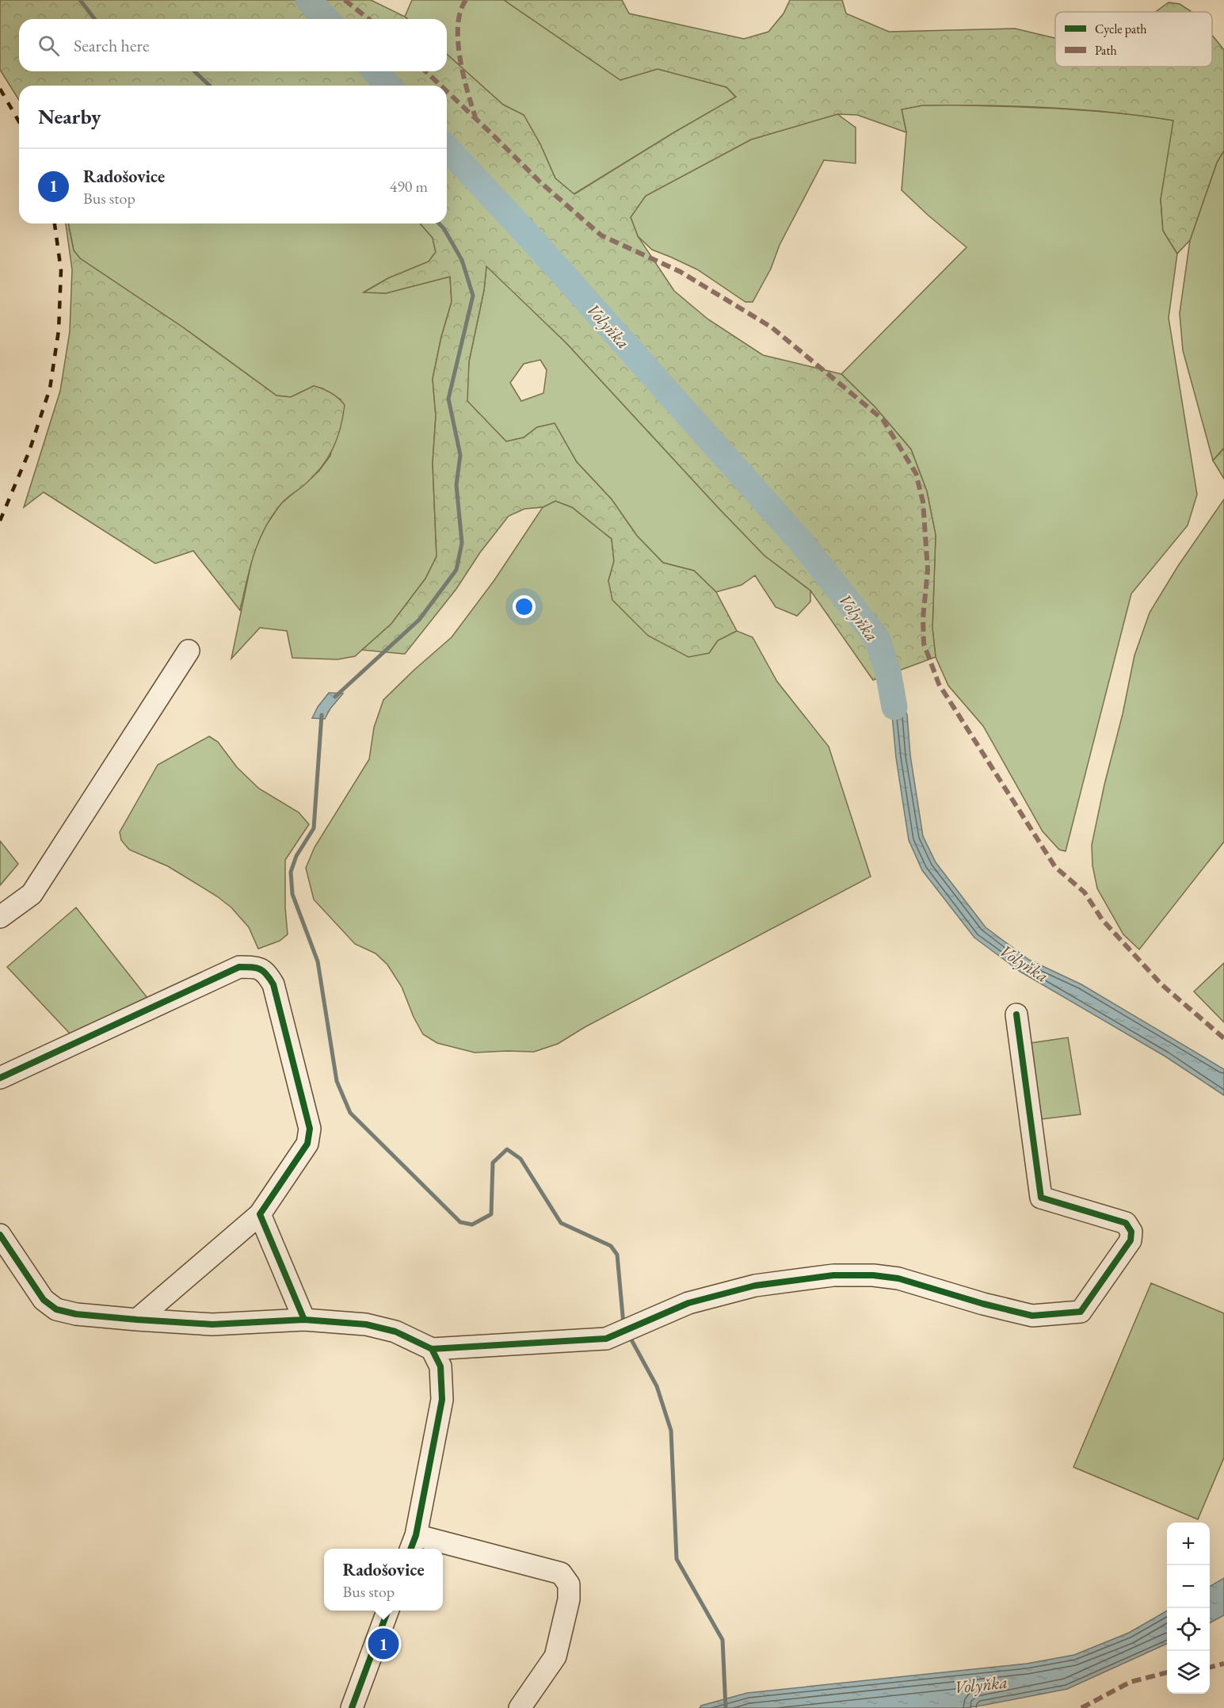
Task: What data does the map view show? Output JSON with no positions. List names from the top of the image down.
{
  "water": ["Volyňka"],
  "legend": ["Cycle path", "Path"],
  "page": {
    "search": "Search here",
    "heading": "Nearby",
    "list": [
      {
        "mark": "1",
        "name": "Radošovice",
        "note": "Bus stop",
        "value": "490 m"
      }
    ],
    "map_buttons": ["+", "−"],
    "popup": ["Radošovice", "Bus stop"],
    "pins": "1"
  }
}
